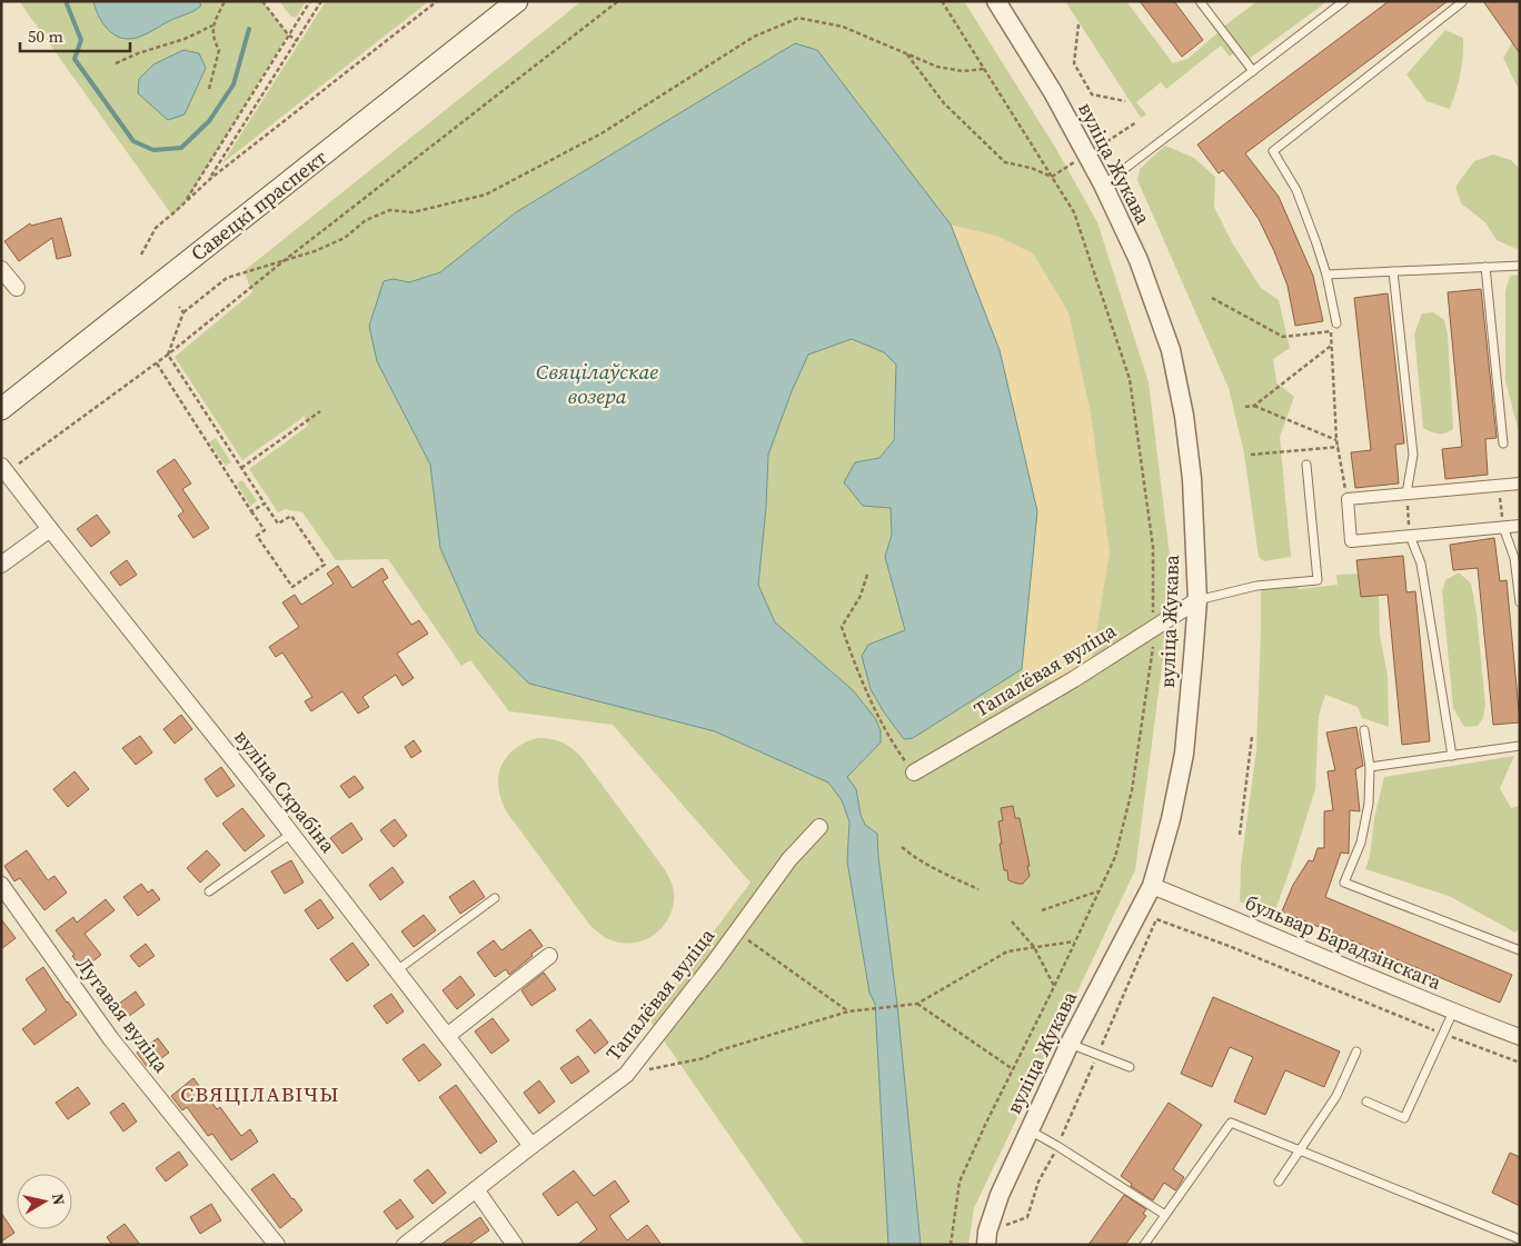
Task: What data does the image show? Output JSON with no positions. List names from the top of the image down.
{
  "streets": {
    "main road": ["Савецкі праспект"],
    "street": [
      "вуліца Жукава",
      "Тапалёвая вуліца",
      "вуліца Скрабіна",
      "бульвар Барадзінскага",
      "Лугавая вуліца"
    ]
  },
  "crossings": [
    ["вуліца Жукава", "Тапалёвая вуліца"],
    ["вуліца Жукава", "бульвар Барадзінскага"],
    ["Тапалёвая вуліца", "вуліца Скрабіна"]
  ],
  "districts": ["СВЯЦІЛАВІЧЫ"],
  "water": ["Свяцілаўскае возера"],
  "scale_bar": "50 m",
  "north": "right"
}
